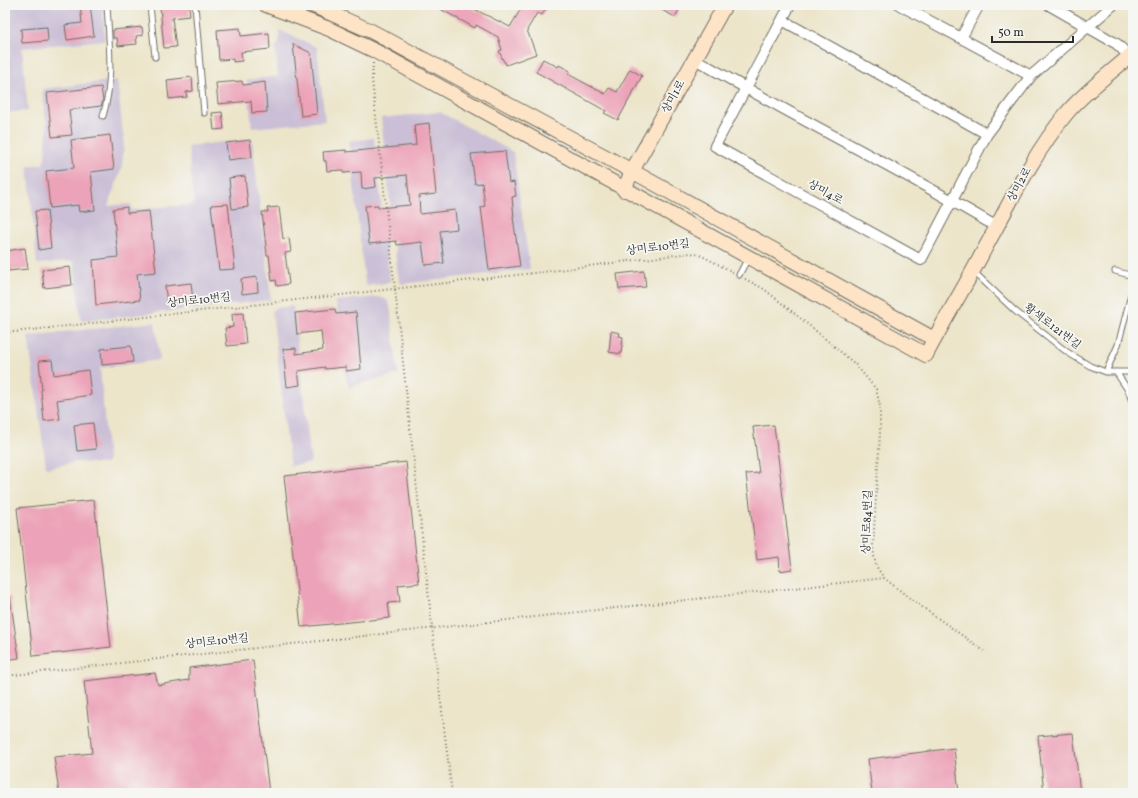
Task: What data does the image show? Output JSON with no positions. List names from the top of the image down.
{
  "streets": {
    "street": ["상미1로", "상미2로", "상미4로"],
    "lane": ["황색로121번길"],
    "path": ["상미로10번길", "상미로84번길"]
  },
  "crossings": [
    ["상미2로", "황색로121번길"],
    ["상미로10번길", "상미로84번길"]
  ],
  "scale_bar": "50 m"
}
